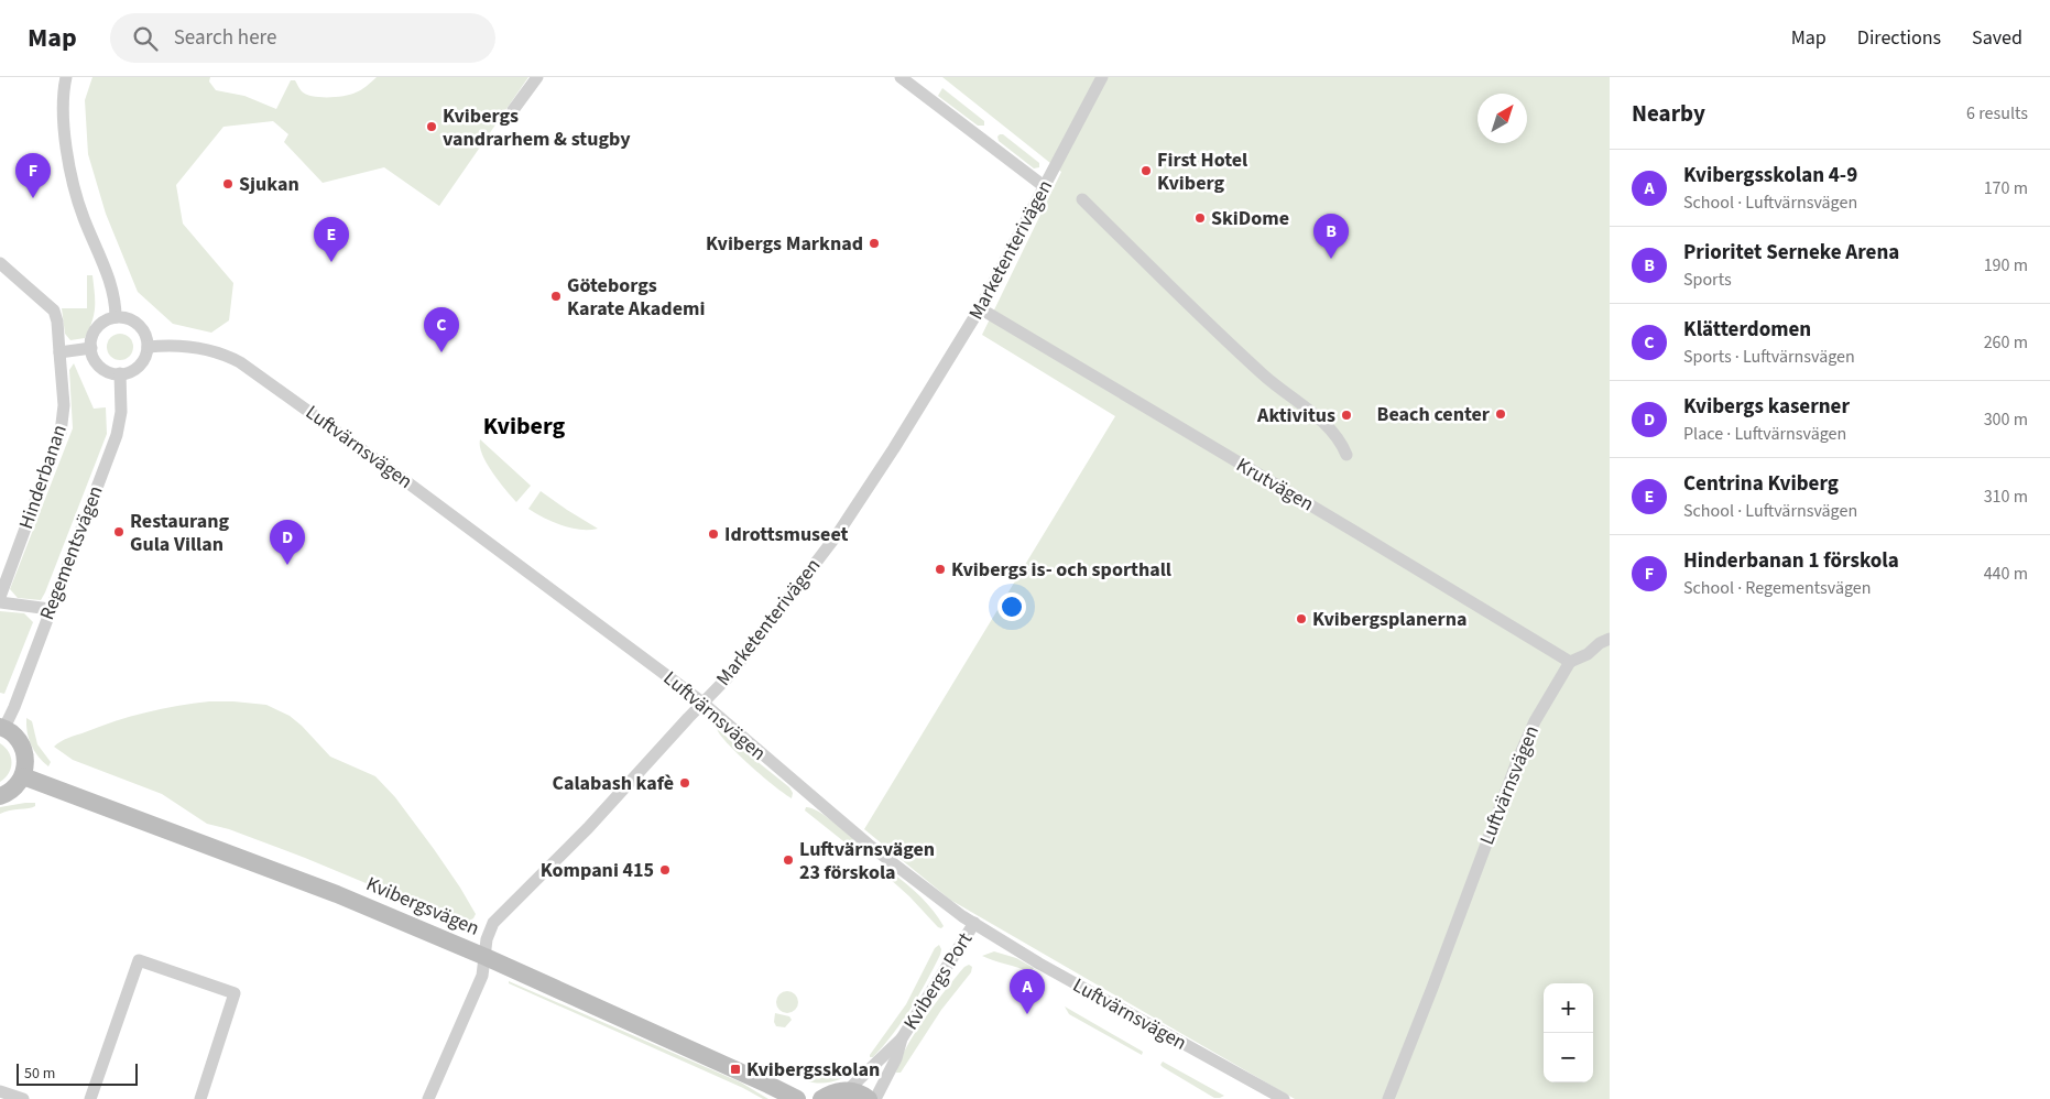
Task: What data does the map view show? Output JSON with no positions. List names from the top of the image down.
{
  "streets": {
    "street": [
      "Marketenterivägen",
      "Luftvärnsvägen",
      "Hinderbanan",
      "Krutvägen",
      "Regementsvägen",
      "Kvibergsvägen",
      "Kvibergs Port"
    ]
  },
  "crossings": [
    ["Marketenterivägen", "Luftvärnsvägen"],
    ["Marketenterivägen", "Krutvägen"],
    ["Marketenterivägen", "Kvibergsvägen"],
    ["Luftvärnsvägen", "Krutvägen"],
    ["Luftvärnsvägen", "Regementsvägen"],
    ["Luftvärnsvägen", "Kvibergs Port"]
  ],
  "districts": ["Kviberg"],
  "places": {
    "other": [
      "Kvibergs vandrarhem & stugby",
      "First Hotel Kviberg",
      "Sjukan",
      "SkiDome",
      "Kvibergs Marknad",
      "Göteborgs Karate Akademi",
      "Beach center",
      "Aktivitus",
      "Restaurang Gula Villan",
      "Idrottsmuseet",
      "Kvibergs is- och sporthall",
      "Kvibergsplanerna",
      "Calabash kafè",
      "Luftvärnsvägen 23 förskola",
      "Kompani 415"
    ],
    "transit": ["Kvibergsskolan"]
  },
  "scale_bar": "50 m",
  "north": "top right",
  "page": {
    "header": "Map",
    "search": "Search here",
    "nav": ["Map", "Directions", "Saved"],
    "heading": ["Nearby", "6 results"],
    "list": [
      {
        "mark": "A",
        "name": "Kvibergsskolan 4-9",
        "note": "School · Luftvärnsvägen",
        "value": "170 m"
      },
      {
        "mark": "B",
        "name": "Prioritet Serneke Arena",
        "note": "Sports",
        "value": "190 m"
      },
      {
        "mark": "C",
        "name": "Klätterdomen",
        "note": "Sports · Luftvärnsvägen",
        "value": "260 m"
      },
      {
        "mark": "D",
        "name": "Kvibergs kaserner",
        "note": "Place · Luftvärnsvägen",
        "value": "300 m"
      },
      {
        "mark": "E",
        "name": "Centrina Kviberg",
        "note": "School · Luftvärnsvägen",
        "value": "310 m"
      },
      {
        "mark": "F",
        "name": "Hinderbanan 1 förskola",
        "note": "School · Regementsvägen",
        "value": "440 m"
      }
    ],
    "pins": [
      "F",
      "B",
      "E",
      "C",
      "D",
      "A"
    ],
    "map_buttons": ["+", "−"],
    "scale": "50 m"
  }
}
